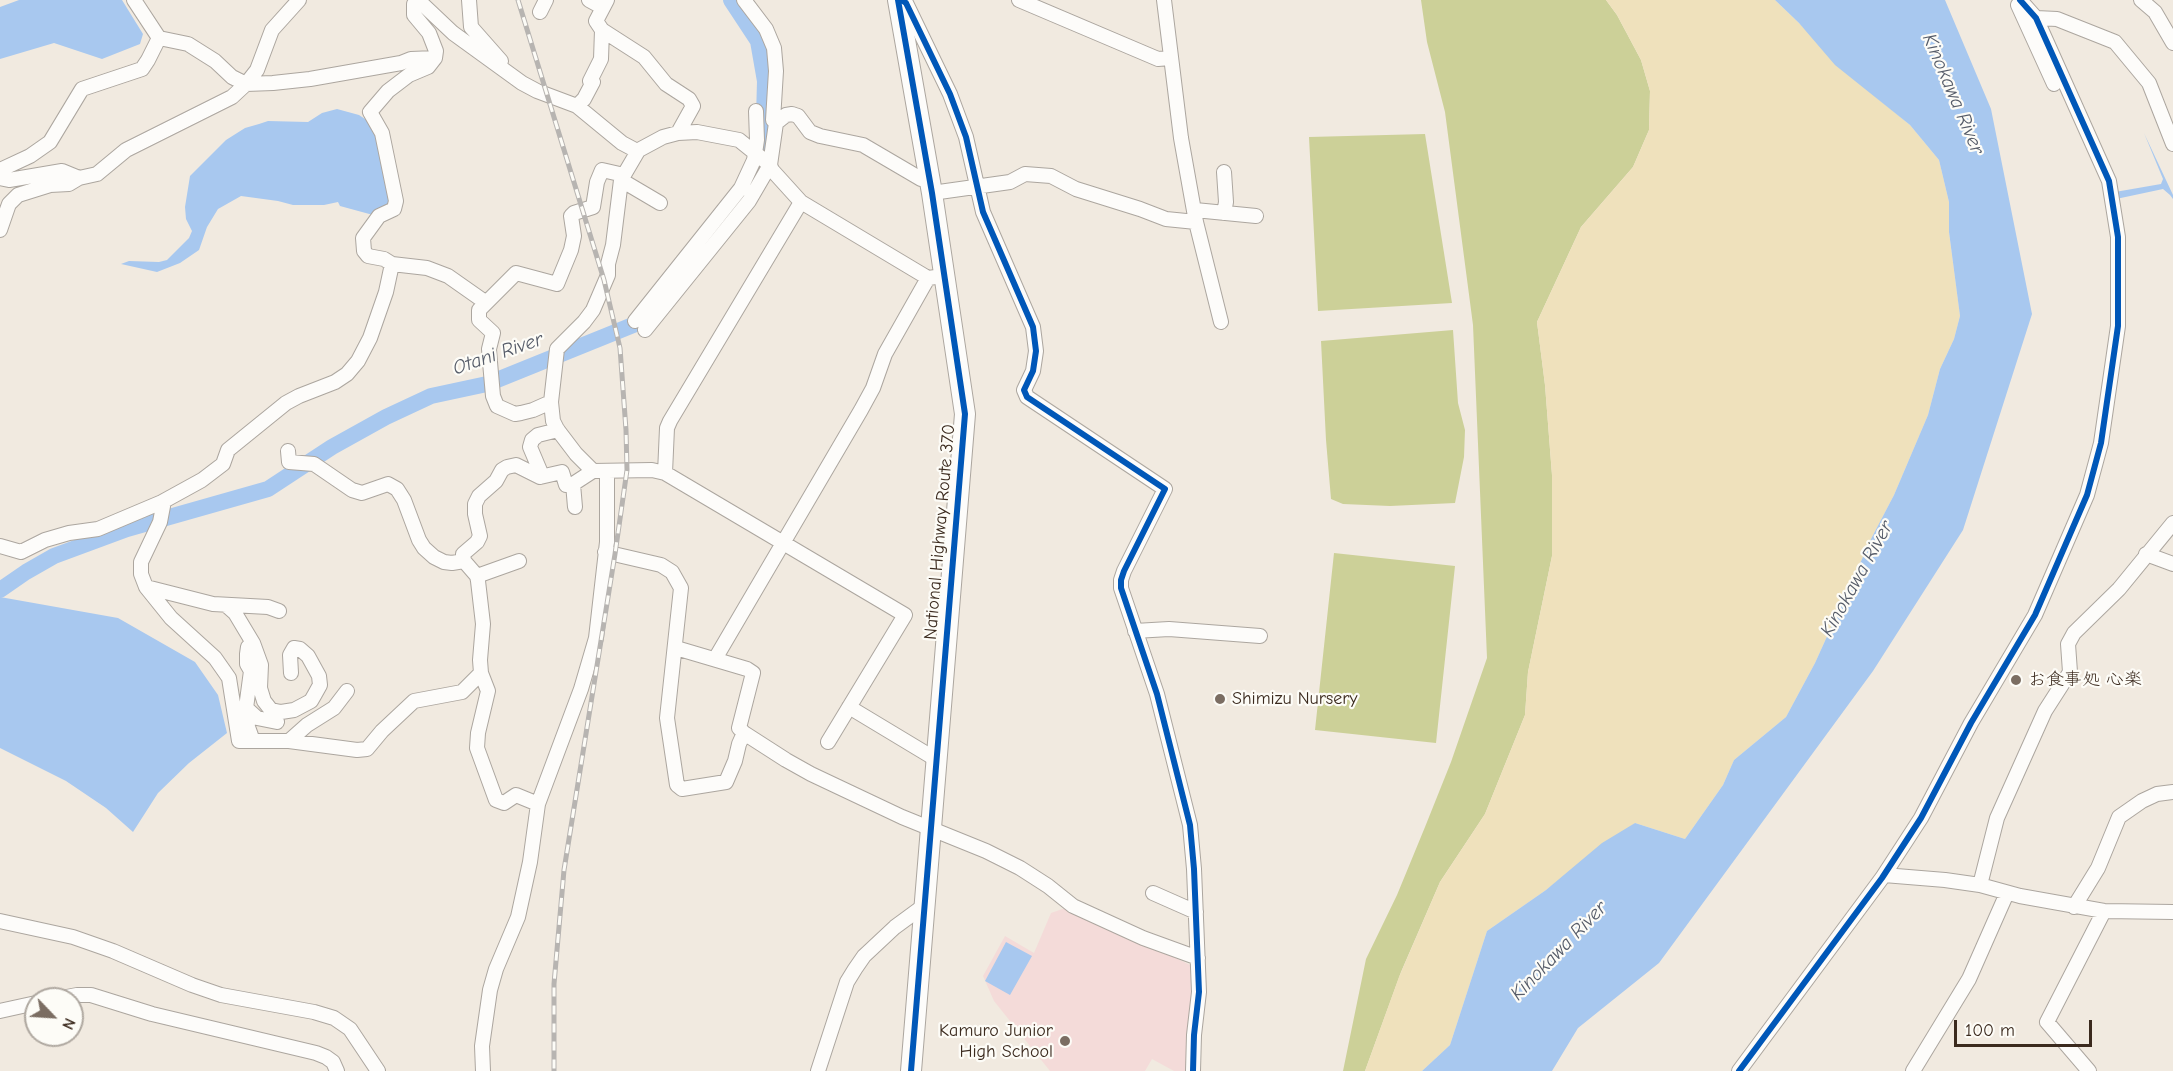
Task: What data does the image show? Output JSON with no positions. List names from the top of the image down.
{
  "streets": {
    "highway": ["National Highway Route 370"]
  },
  "water": ["Kinokawa River", "Otani River"],
  "places": ["お食事処 心楽", "Shimizu Nursery", "Kamuro Junior High School"],
  "scale_bar": "100 m",
  "north": "bottom right"
}
